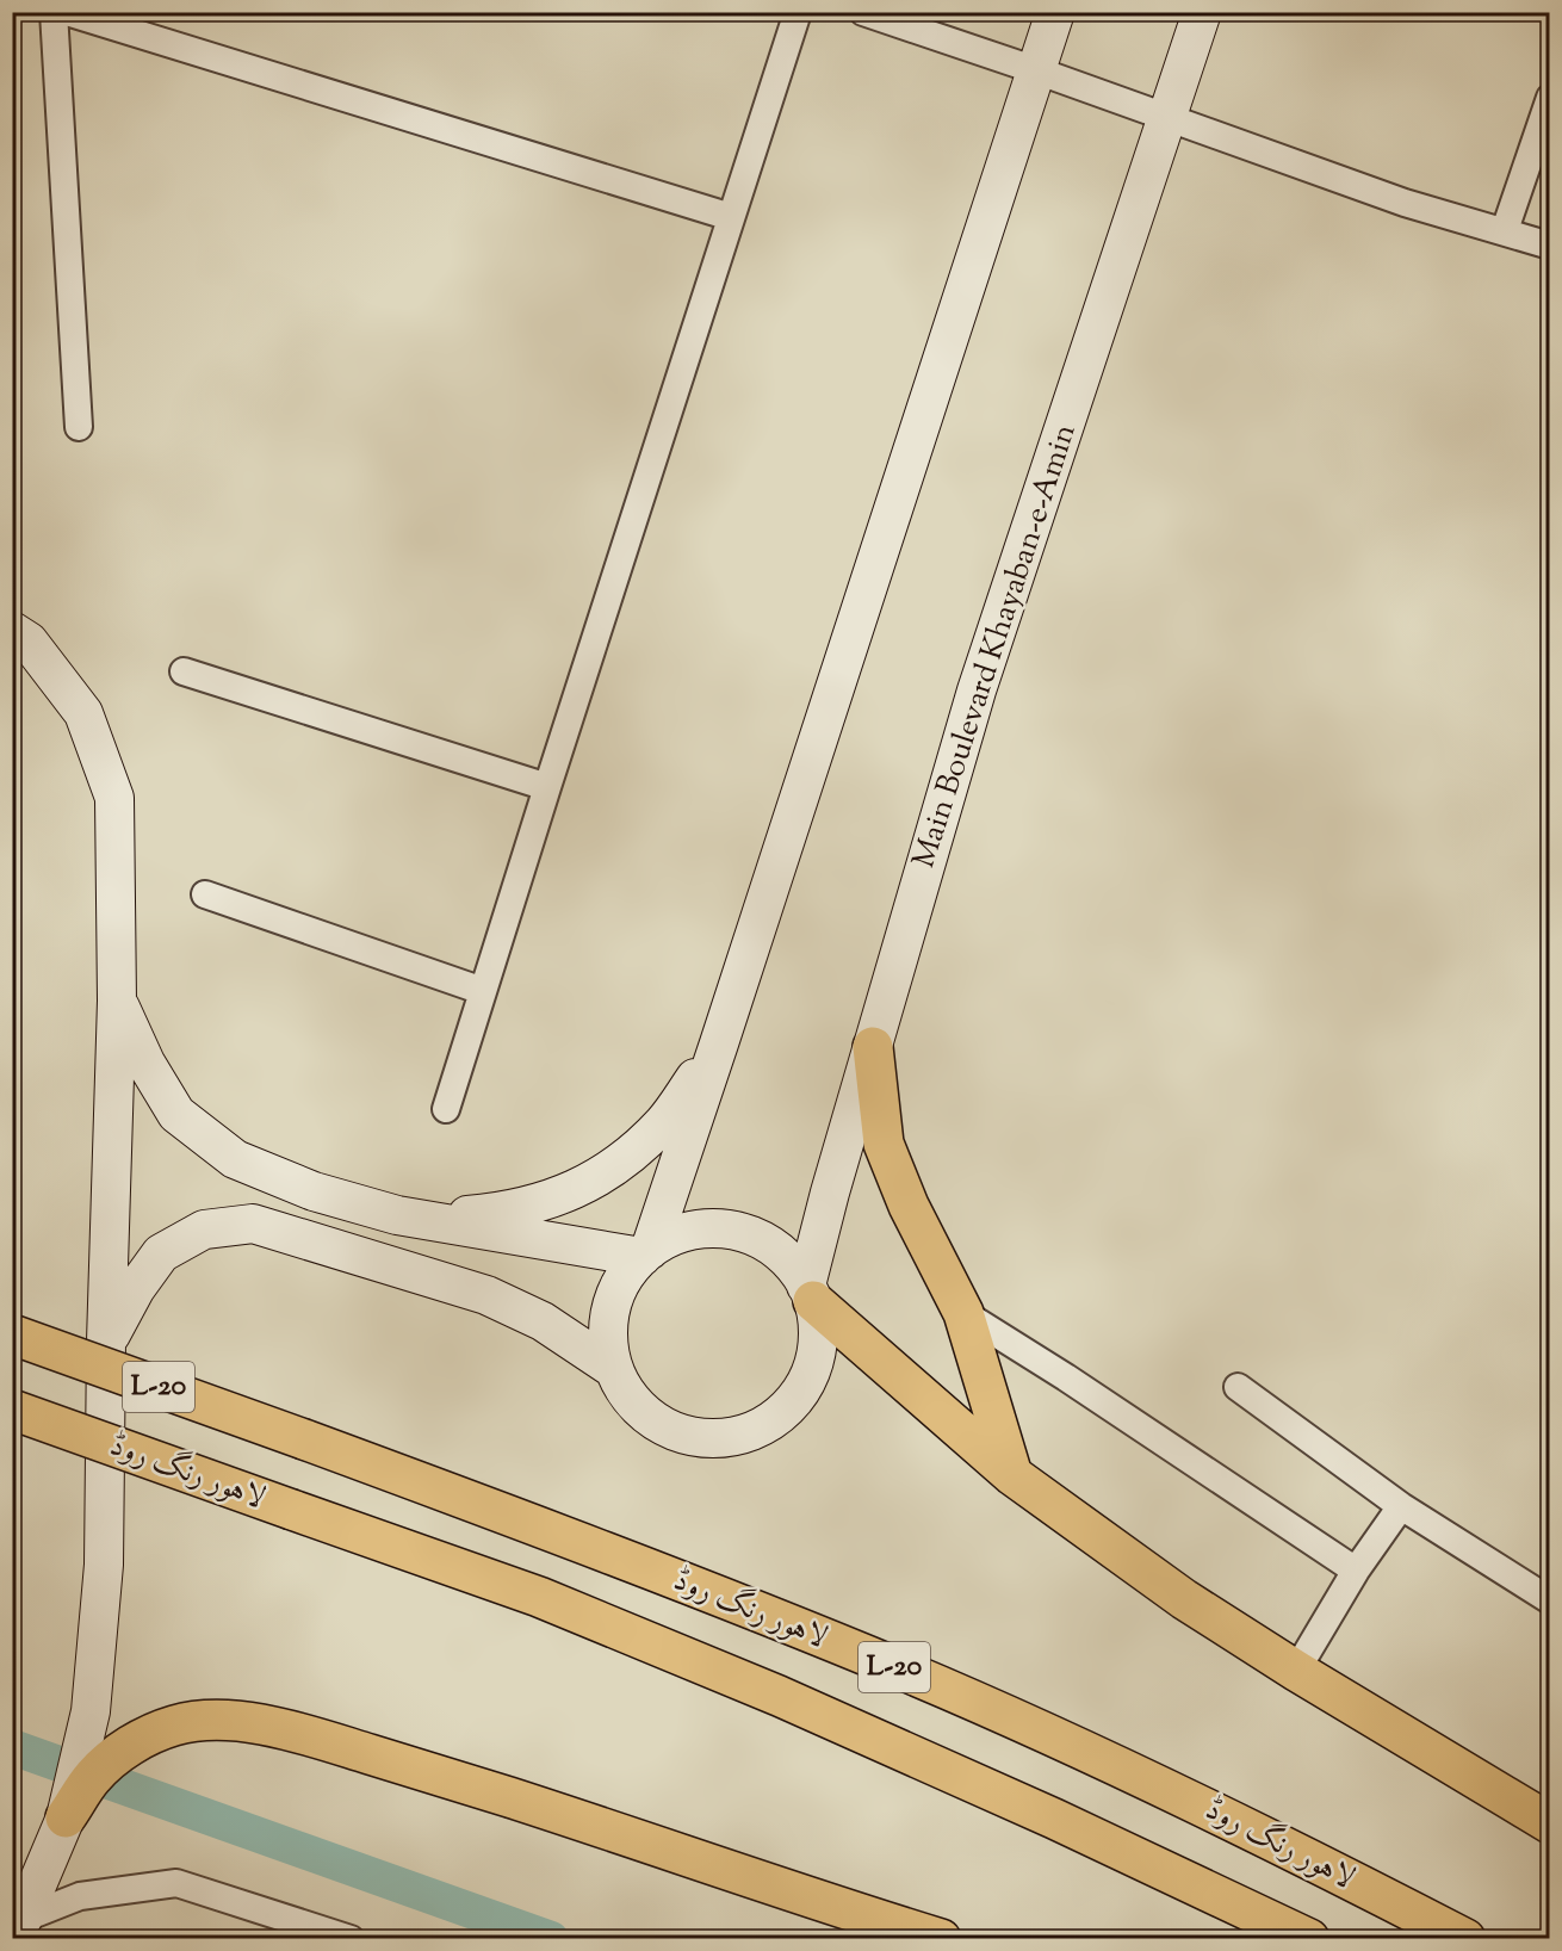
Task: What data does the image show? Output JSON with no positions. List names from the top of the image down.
{
  "streets": {
    "highway": ["L-20", "لاہور رنگ روڈ"],
    "street": ["Main Boulevard Khayaban-e-Amin"]
  }
}
